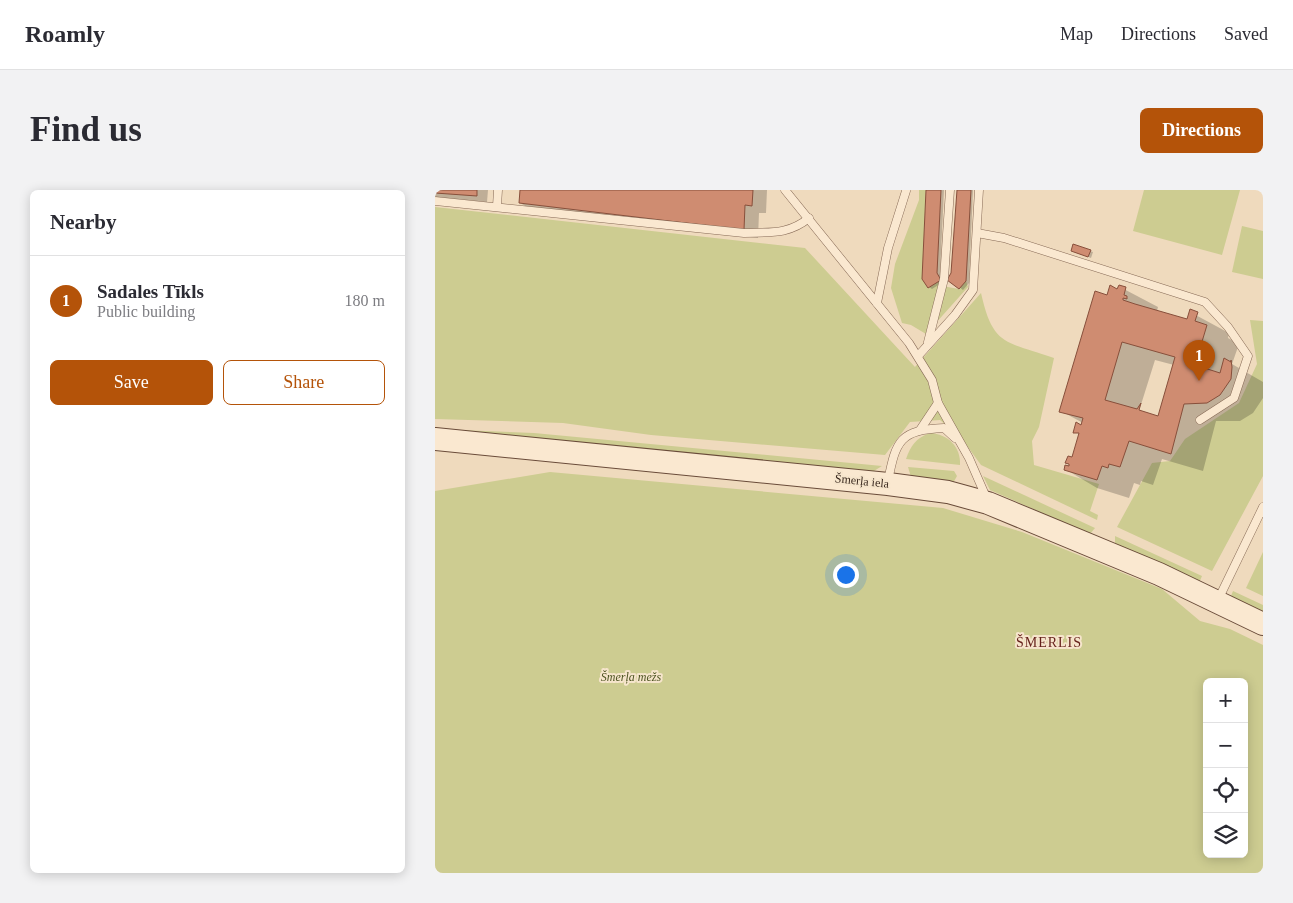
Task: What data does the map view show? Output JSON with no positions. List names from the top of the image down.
{
  "streets": {
    "street": ["Šmerļa iela"]
  },
  "districts": ["ŠMERLIS"],
  "parks": ["Šmerļa mežs"],
  "page": {
    "header": "Roamly",
    "nav": ["Map", "Directions", "Saved"],
    "buttons": [
      "Directions",
      ["Save", "Share"]
    ],
    "title": "Find us",
    "heading": "Nearby",
    "list": [
      {
        "mark": "1",
        "name": "Sadales Tīkls",
        "note": "Public building",
        "value": "180 m"
      }
    ],
    "pins": "1",
    "map_buttons": ["+", "−"]
  }
}
